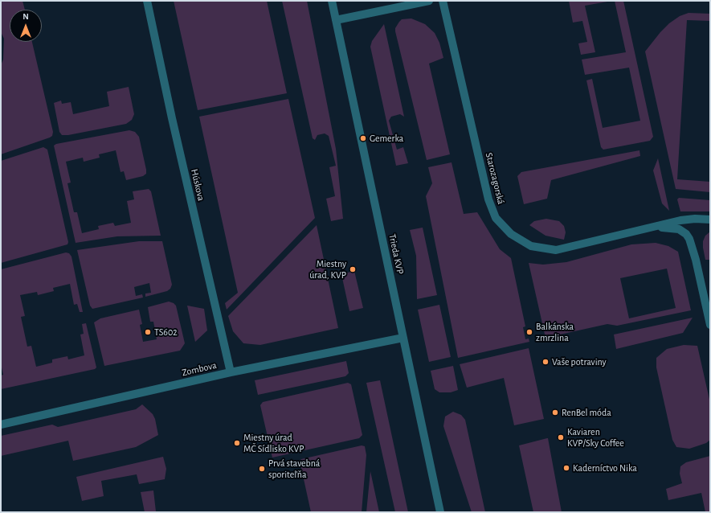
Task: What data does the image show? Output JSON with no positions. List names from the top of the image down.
{
  "streets": {
    "street": [
      "Starozagorská",
      "Húskova",
      "Trieda KVP",
      "Zombova"
    ]
  },
  "crossings": [
    ["Húskova", "Zombova"],
    ["Trieda KVP", "Zombova"]
  ],
  "places": [
    "Gemerka",
    "Miestny úrad, KVP",
    "TS602",
    "Balkánska zmrzlina",
    "Vaše potraviny",
    "RenBel móda",
    "Kaviaren KVP/Sky Coffee",
    "Miestny úrad MČ Sídlisko KVP",
    "Kaderníctvo Nika",
    "Prvá stavebná sporiteľňa"
  ],
  "north": "top"
}
